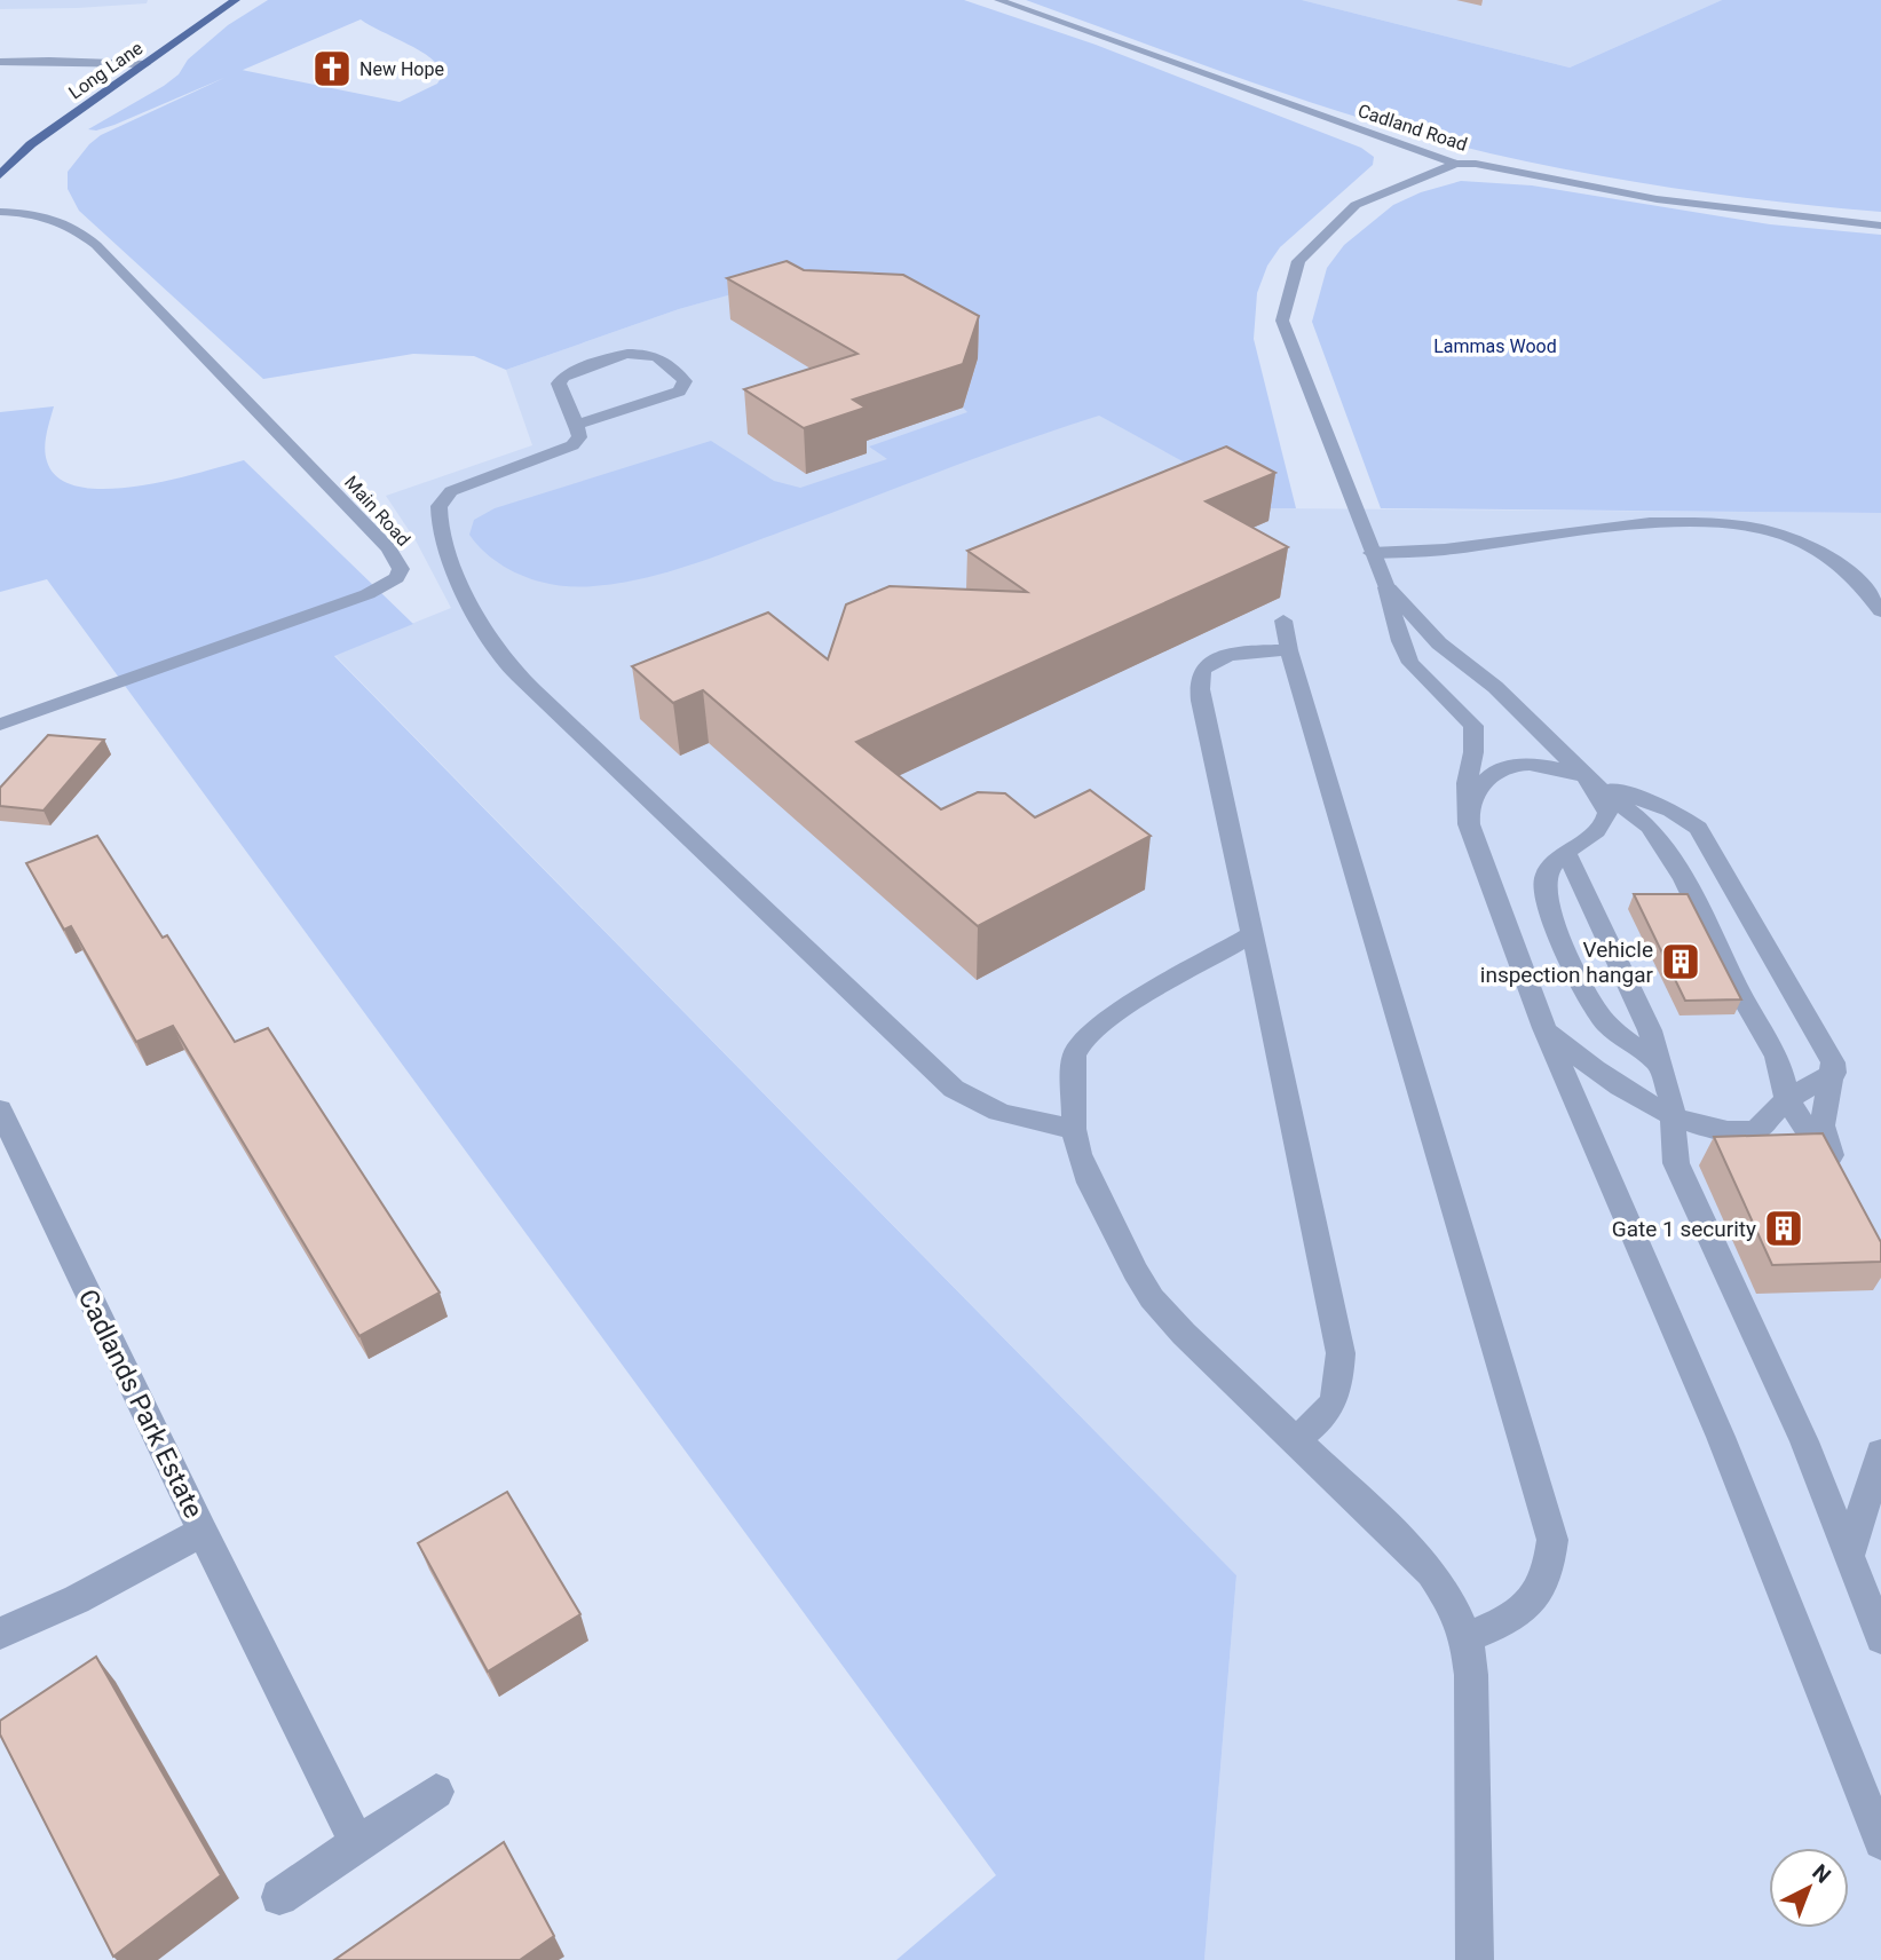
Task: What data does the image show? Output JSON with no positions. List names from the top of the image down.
{
  "streets": {
    "main road": ["Long Lane"],
    "street": ["Cadland Road", "Main Road", "Cadlands Park Estate"]
  },
  "parks": ["Lammas Wood"],
  "places": {
    "church": ["New Hope"],
    "building": ["Vehicle inspection hangar", "Gate 1 security"]
  },
  "north": "top right"
}
